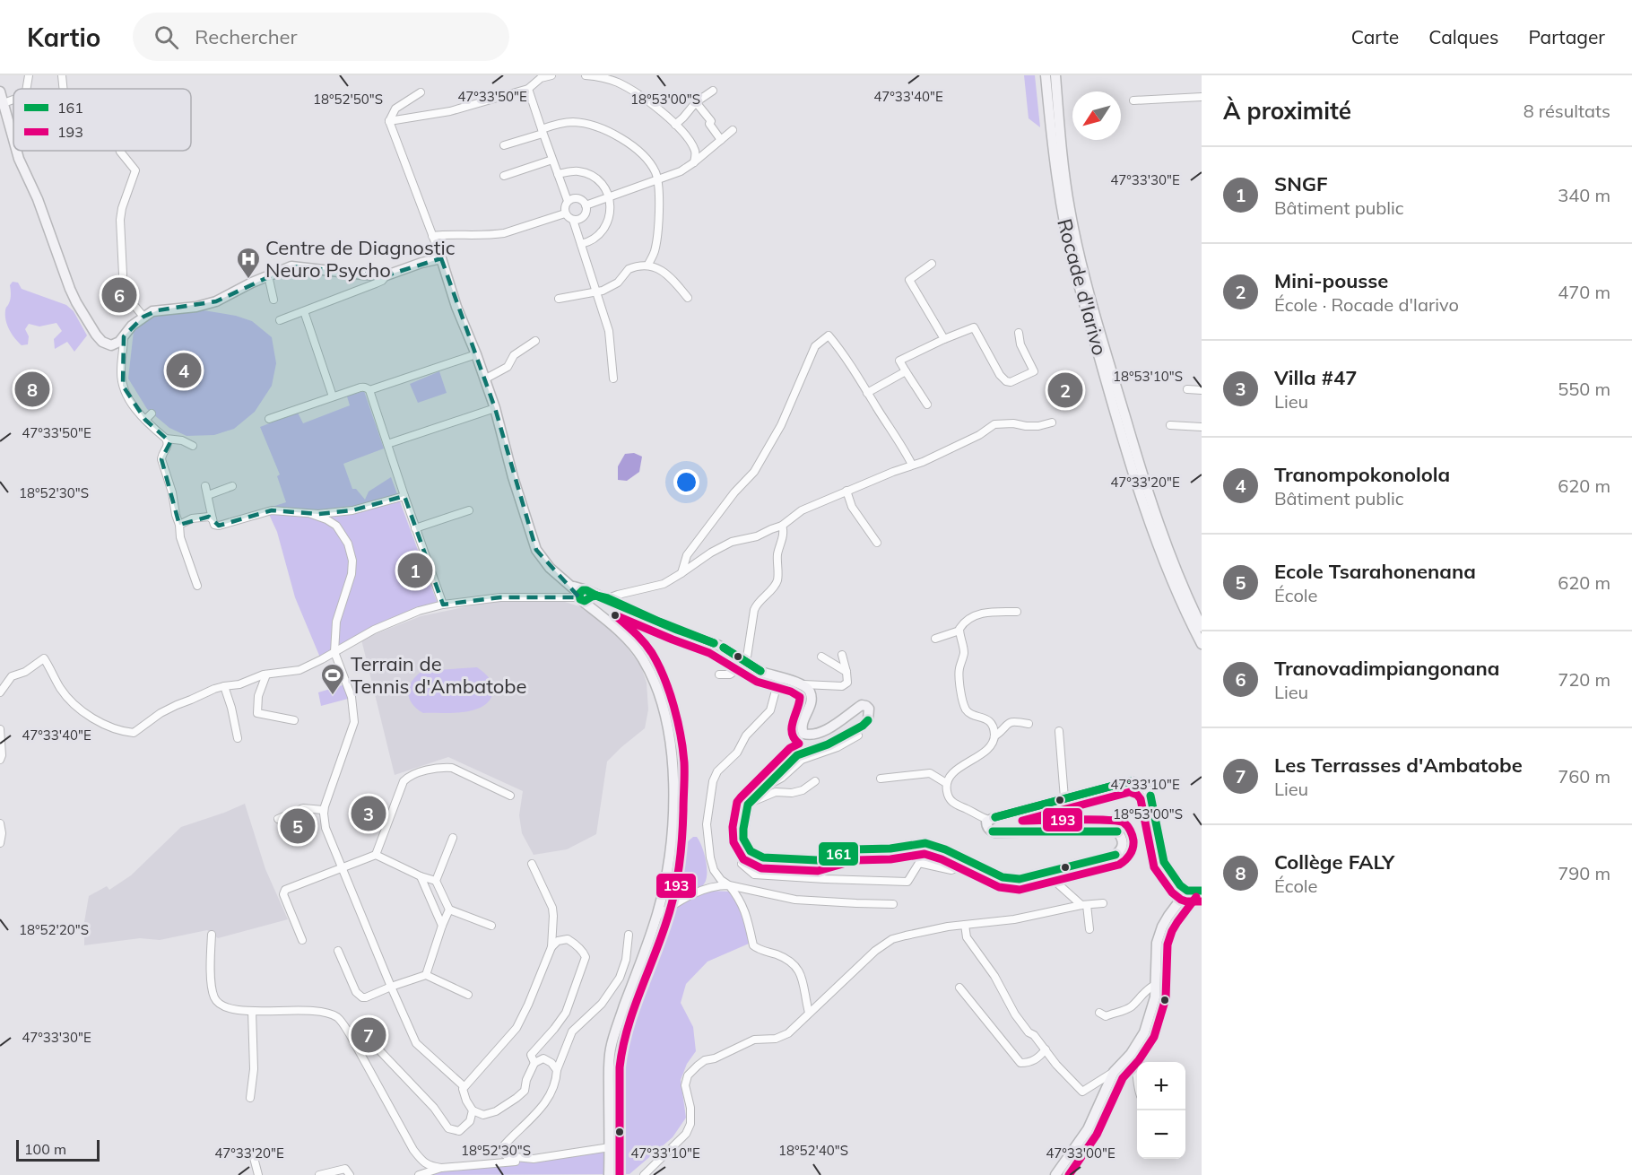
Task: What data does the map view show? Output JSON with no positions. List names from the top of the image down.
{
  "streets": {
    "street": ["Rocade d'Iarivo"]
  },
  "places": {
    "hospital": ["Centre de Diagnostic Neuro Psycho"],
    "sports": ["Terrain de Tennis d'Ambatobe"]
  },
  "lines": ["transit line 161", "transit line 193"],
  "legend": ["161", "193"],
  "scale_bar": "100 m",
  "north": "bottom left",
  "page": {
    "header": "Kartio",
    "search": "Rechercher",
    "nav": ["Carte", "Calques", "Partager"],
    "heading": ["À proximité", "8 résultats"],
    "list": [
      {
        "mark": "1",
        "name": "SNGF",
        "note": "Bâtiment public",
        "value": "340 m"
      },
      {
        "mark": "2",
        "name": "Mini-pousse",
        "note": "École · Rocade d'Iarivo",
        "value": "470 m"
      },
      {
        "mark": "3",
        "name": "Villa #47",
        "note": "Lieu",
        "value": "550 m"
      },
      {
        "mark": "4",
        "name": "Tranompokonolola",
        "note": "Bâtiment public",
        "value": "620 m"
      },
      {
        "mark": "5",
        "name": "Ecole Tsarahonenana",
        "note": "École",
        "value": "620 m"
      },
      {
        "mark": "6",
        "name": "Tranovadimpiangonana",
        "note": "Lieu",
        "value": "720 m"
      },
      {
        "mark": "7",
        "name": "Les Terrasses d'Ambatobe",
        "note": "Lieu",
        "value": "760 m"
      },
      {
        "mark": "8",
        "name": "Collège FALY",
        "note": "École",
        "value": "790 m"
      }
    ],
    "pins": [
      "6",
      "4",
      "8",
      "2",
      "1",
      "3",
      "5",
      "7"
    ],
    "map_buttons": ["+", "−"],
    "scale": "100 m"
  },
  "coordinates": [
    "47°33'50\"E",
    "47°33'40\"E",
    "18°52'50\"S",
    "18°53'00\"S",
    "47°33'30\"E",
    "18°53'10\"S",
    "47°33'20\"E",
    "18°52'30\"S",
    "47°33'10\"E",
    "18°52'20\"S",
    "18°52'40\"S",
    "47°33'00\"E"
  ]
}
